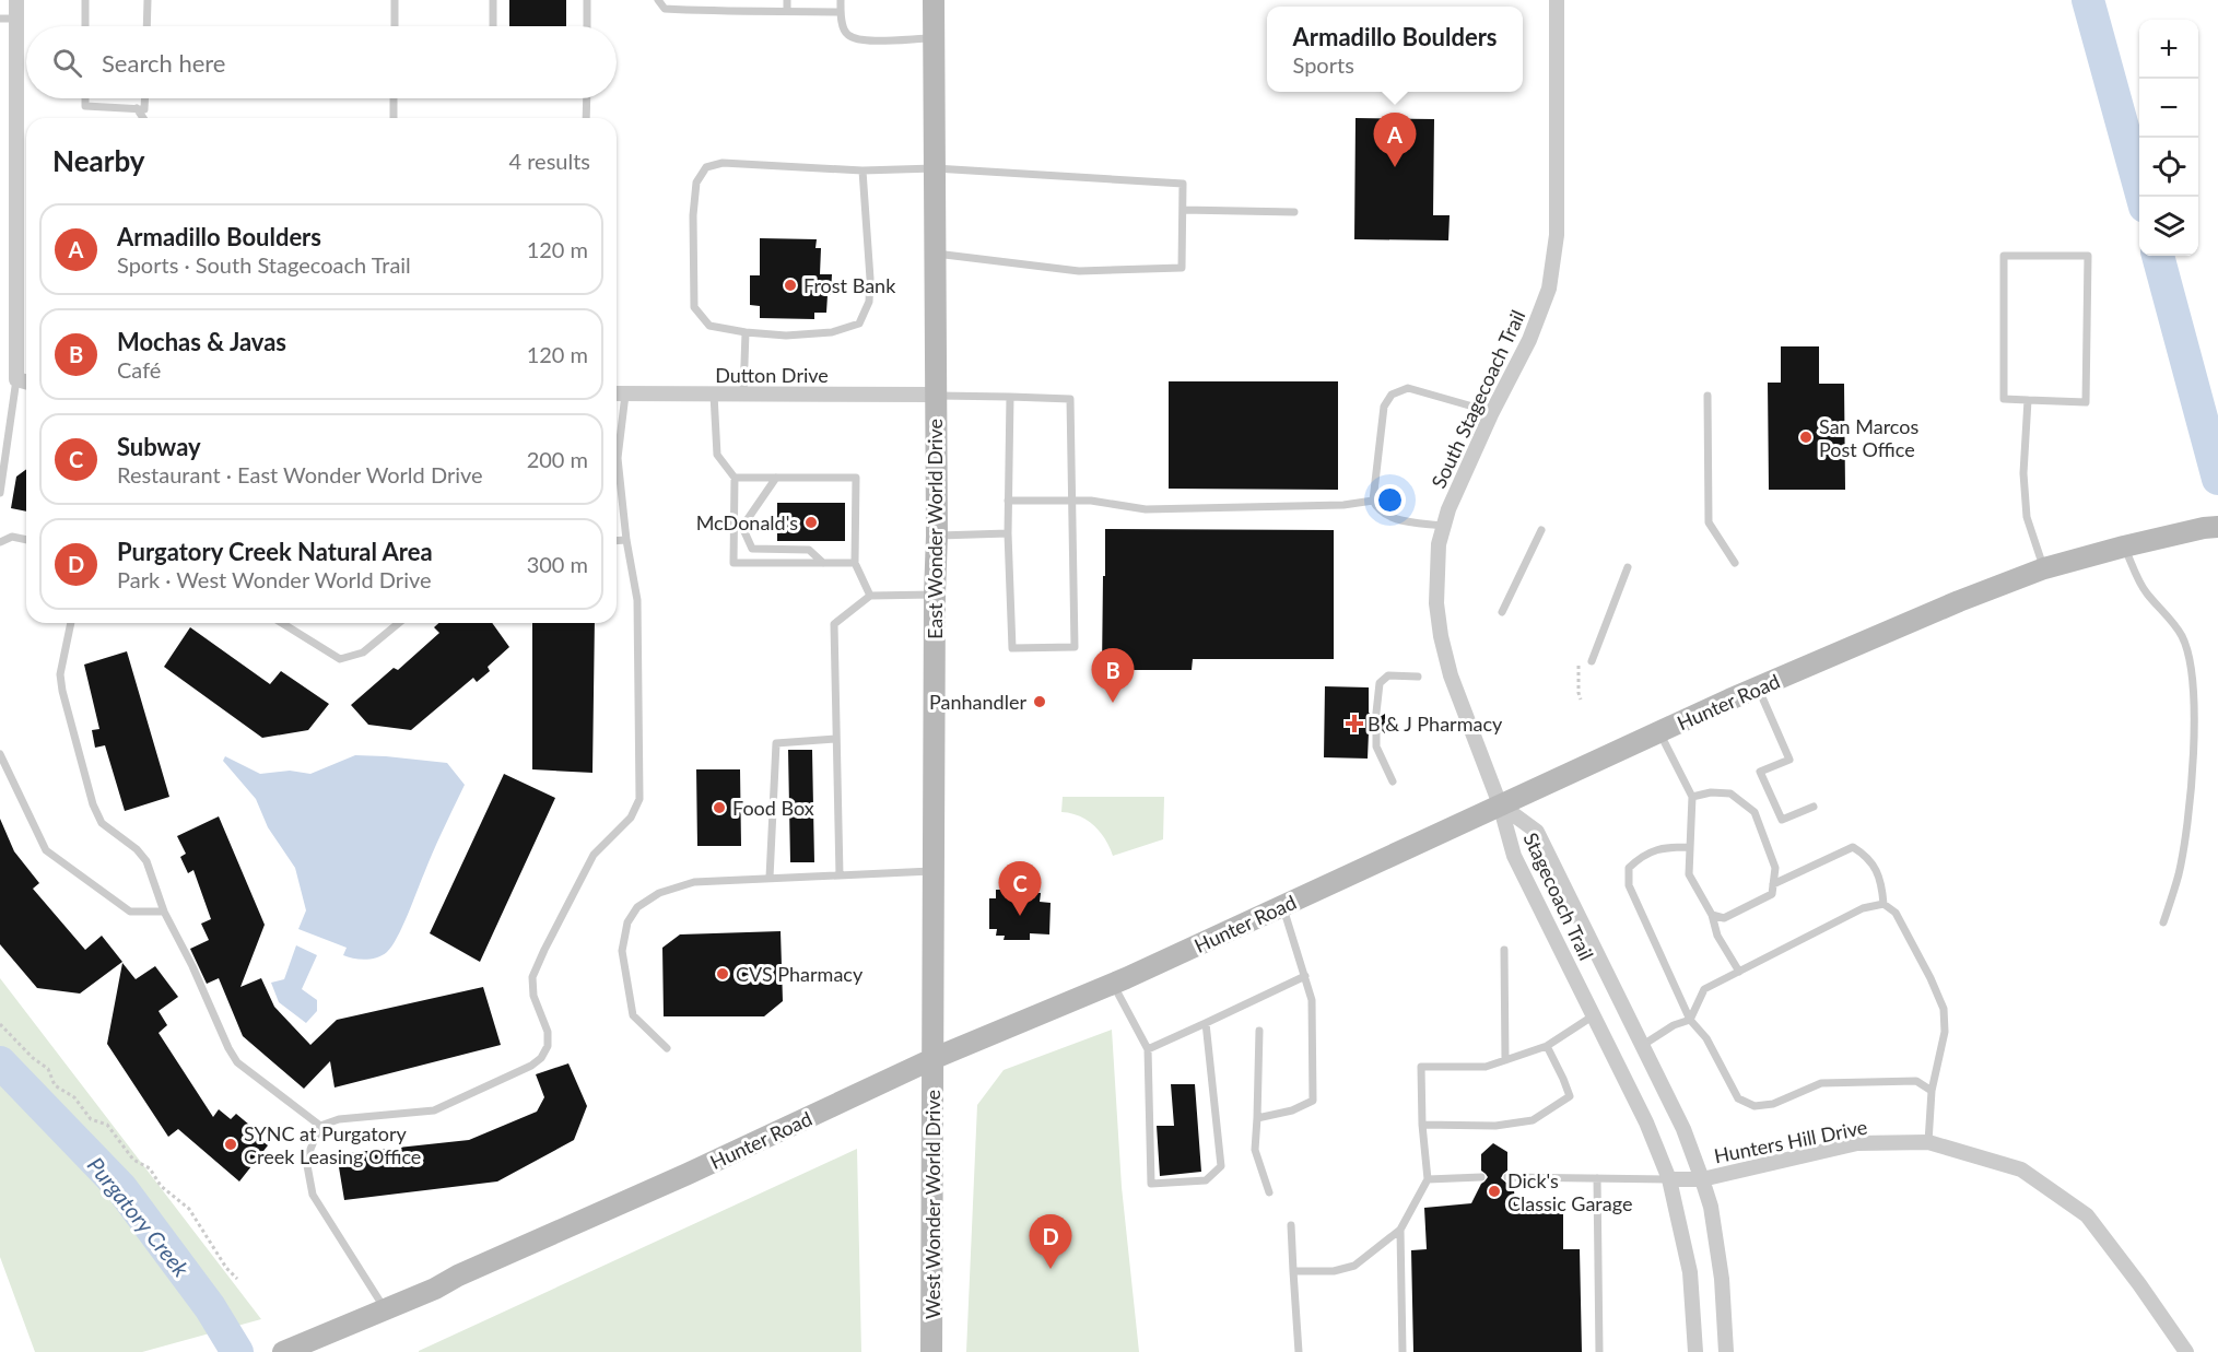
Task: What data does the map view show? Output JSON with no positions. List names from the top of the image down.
{
  "streets": {
    "main road": ["East Wonder World Drive", "Hunter Road", "West Wonder World Drive"],
    "street": [
      "Dutton Drive",
      "South Stagecoach Trail",
      "Stagecoach Trail",
      "Hunters Hill Drive"
    ]
  },
  "crossings": [
    ["Dutton Drive", "East Wonder World Drive"],
    ["South Stagecoach Trail", "Hunter Road"],
    ["South Stagecoach Trail", "Stagecoach Trail"],
    ["East Wonder World Drive", "Hunter Road"],
    ["East Wonder World Drive", "West Wonder World Drive"],
    ["Hunter Road", "Stagecoach Trail"],
    ["Hunter Road", "West Wonder World Drive"],
    ["Stagecoach Trail", "Hunters Hill Drive"]
  ],
  "water": ["Purgatory Creek"],
  "places": {
    "other": [
      "Frost Bank",
      "San Marcos Post Office",
      "McDonald's",
      "Panhandler",
      "Food Box",
      "CVS Pharmacy",
      "SYNC at Purgatory Creek Leasing Office",
      "Dick's Classic Garage"
    ],
    "health": ["B & J Pharmacy"]
  },
  "page": {
    "popup": ["Armadillo Boulders", "Sports"],
    "map_buttons": ["+", "−"],
    "search": "Search here",
    "pins": [
      "A",
      "B",
      "C",
      "D"
    ],
    "heading": ["Nearby", "4 results"],
    "list": [
      {
        "mark": "A",
        "name": "Armadillo Boulders",
        "note": "Sports · South Stagecoach Trail",
        "value": "120 m"
      },
      {
        "mark": "B",
        "name": "Mochas & Javas",
        "note": "Café",
        "value": "120 m"
      },
      {
        "mark": "C",
        "name": "Subway",
        "note": "Restaurant · East Wonder World Drive",
        "value": "200 m"
      },
      {
        "mark": "D",
        "name": "Purgatory Creek Natural Area",
        "note": "Park · West Wonder World Drive",
        "value": "300 m"
      }
    ]
  }
}
